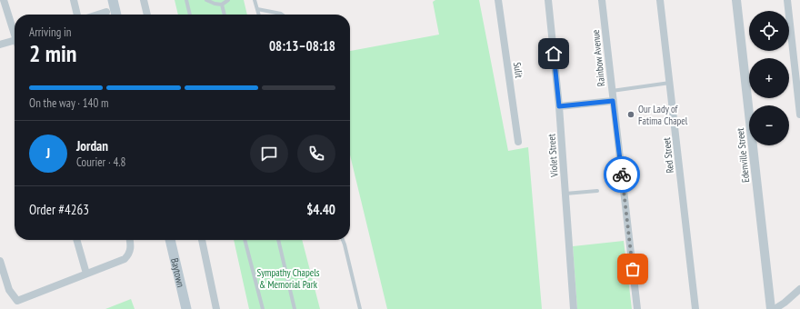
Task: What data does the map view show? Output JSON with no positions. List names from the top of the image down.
{
  "streets": {
    "main road": ["Baytown"],
    "street": [
      "Rainbow Avenue",
      "Sulit",
      "Violet Street",
      "Red Street",
      "Edenville Street"
    ]
  },
  "parks": ["Sympathy Chapels & Memorial Park"],
  "places": ["Our Lady of Fatima Chapel"],
  "page": {
    "map_buttons": ["+", "−"],
    "heading": ["2 min", "Arriving in", "08:13–08:18"],
    "panel": [
      "Jordan",
      "Courier · 4.8",
      "Order #4263",
      "$4.40"
    ],
    "bar": "On the way · 140 m",
    "round": "J"
  }
}
